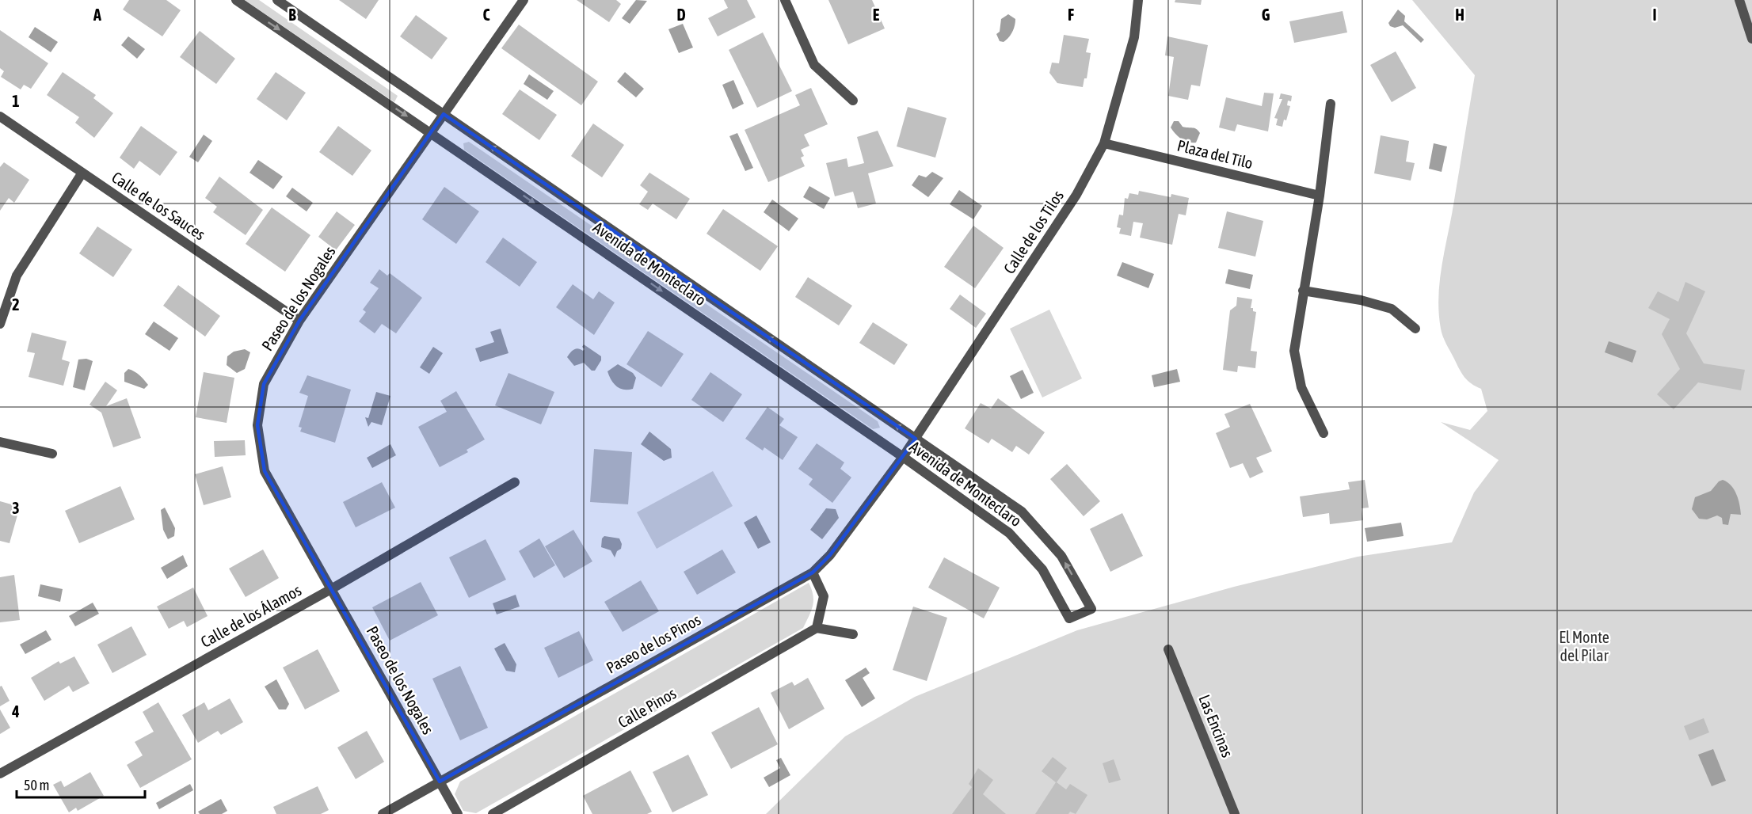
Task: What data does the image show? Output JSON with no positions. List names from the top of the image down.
{
  "streets": {
    "street": [
      "Plaza del Tilo",
      "Calle de los Sauces",
      "Calle de los Tilos",
      "Avenida de Monteclaro",
      "Paseo de los Nogales",
      "Calle de los Álamos",
      "Paseo de los Pinos",
      "Calle Pinos",
      "Las Encinas"
    ]
  },
  "crossings": [
    ["Plaza del Tilo", "Calle de los Tilos"],
    ["Calle de los Sauces", "Paseo de los Nogales"],
    ["Calle de los Tilos", "Avenida de Monteclaro"],
    ["Calle de los Tilos", "Paseo de los Pinos"],
    ["Avenida de Monteclaro", "Paseo de los Nogales"],
    ["Avenida de Monteclaro", "Paseo de los Pinos"],
    ["Paseo de los Nogales", "Calle de los Álamos"],
    ["Paseo de los Nogales", "Paseo de los Pinos"]
  ],
  "parks": ["El Monte del Pilar"],
  "scale_bar": "50 m",
  "grid": {
    "columns": [
      "A",
      "B",
      "C",
      "D",
      "E",
      "F",
      "G",
      "H",
      "I"
    ],
    "rows": [
      "1",
      "2",
      "3",
      "4"
    ]
  }
}
